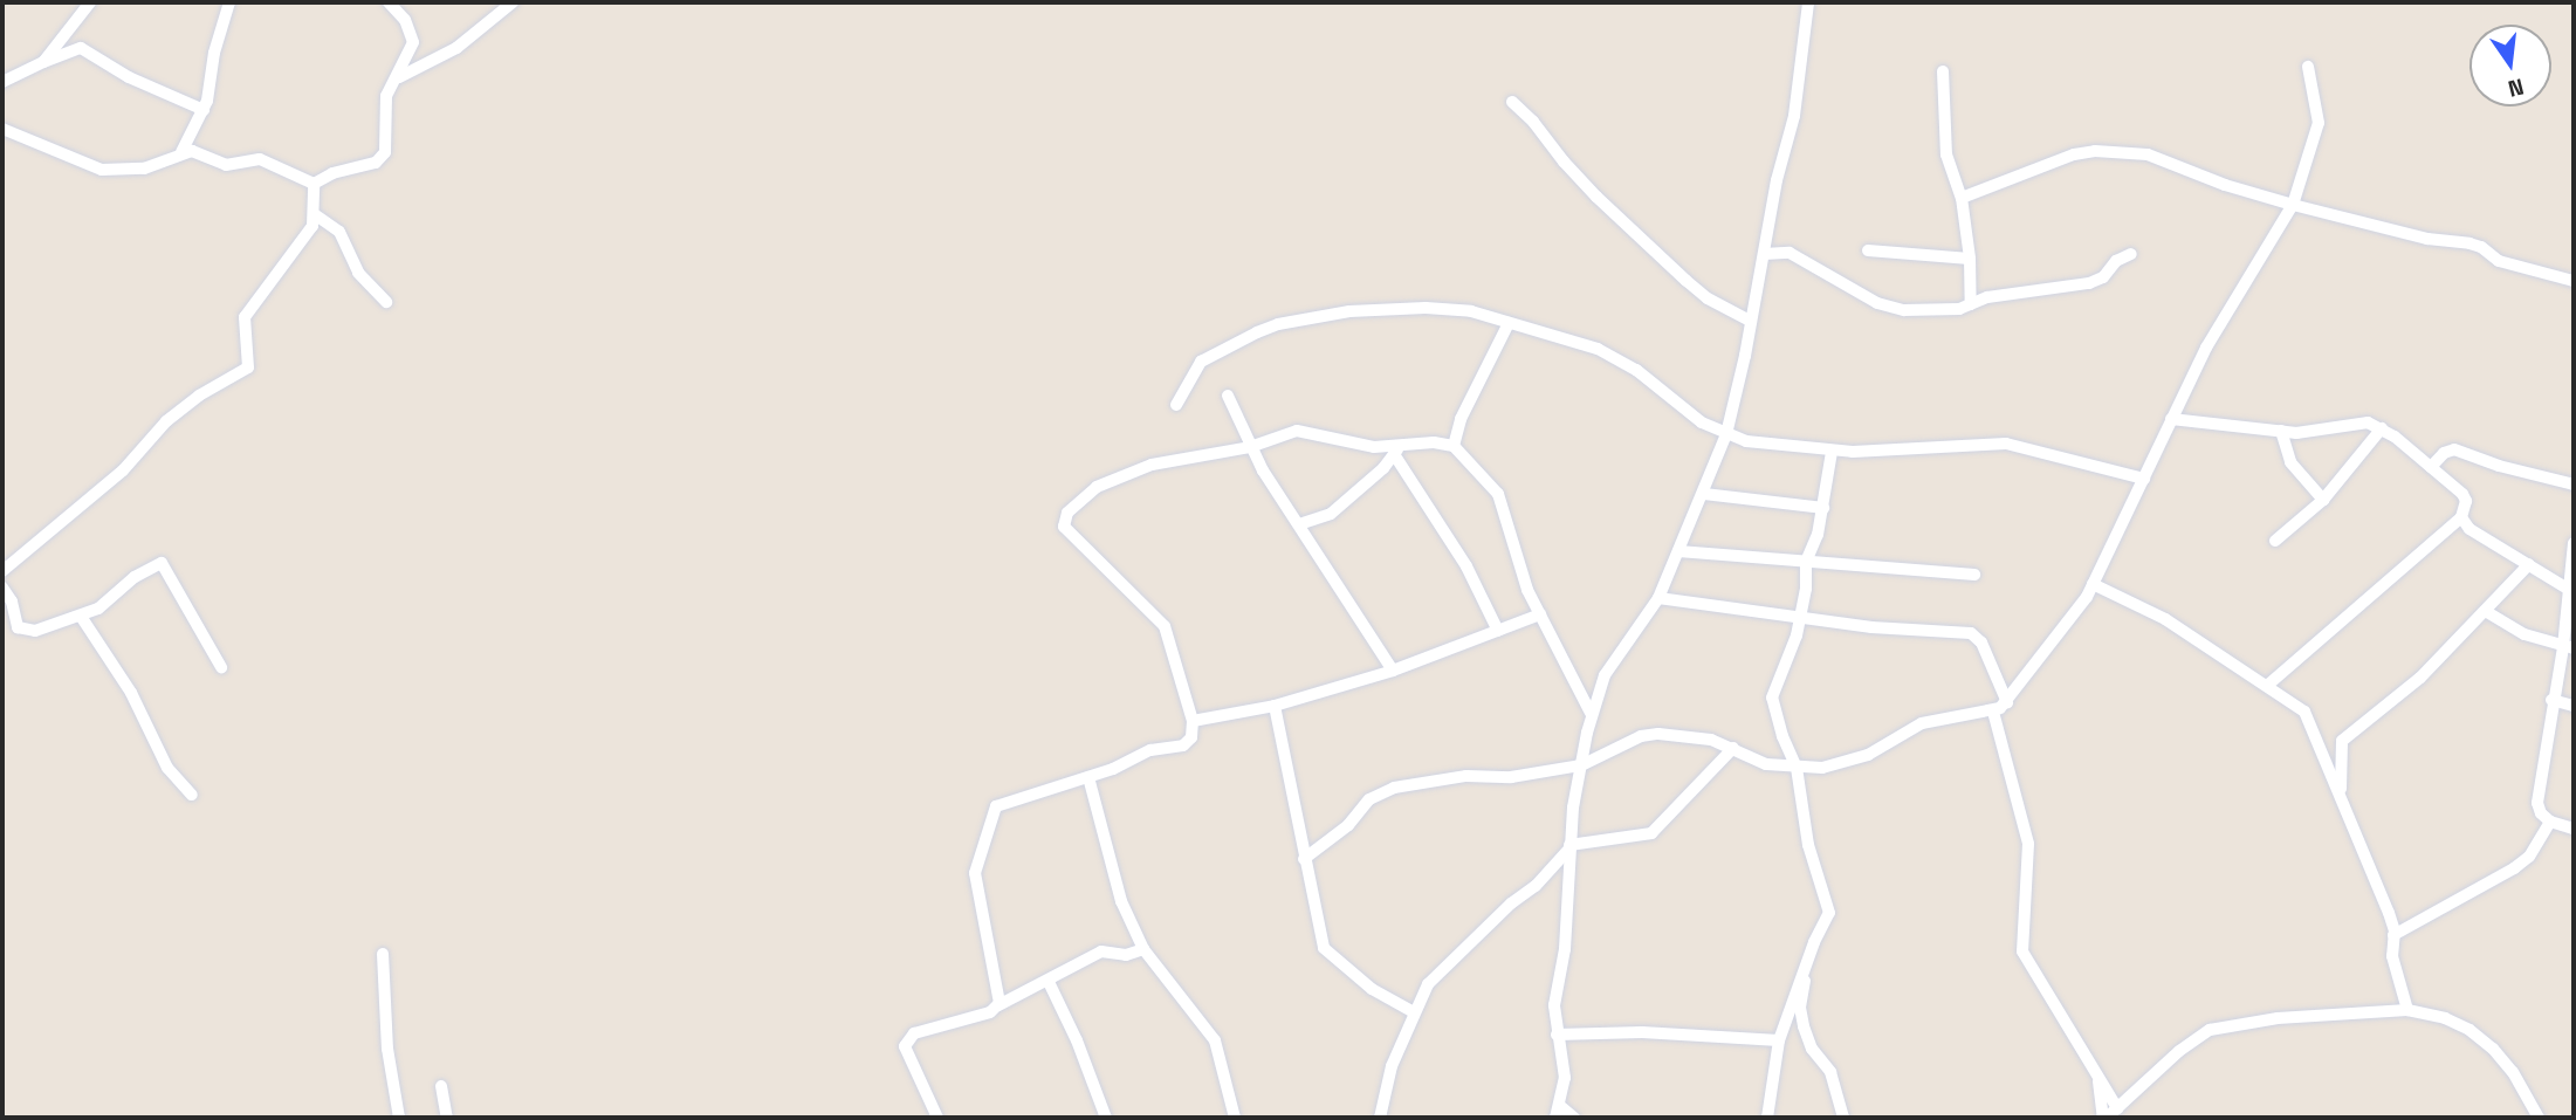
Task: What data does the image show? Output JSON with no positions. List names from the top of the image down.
{
  "north": "bottom"
}
